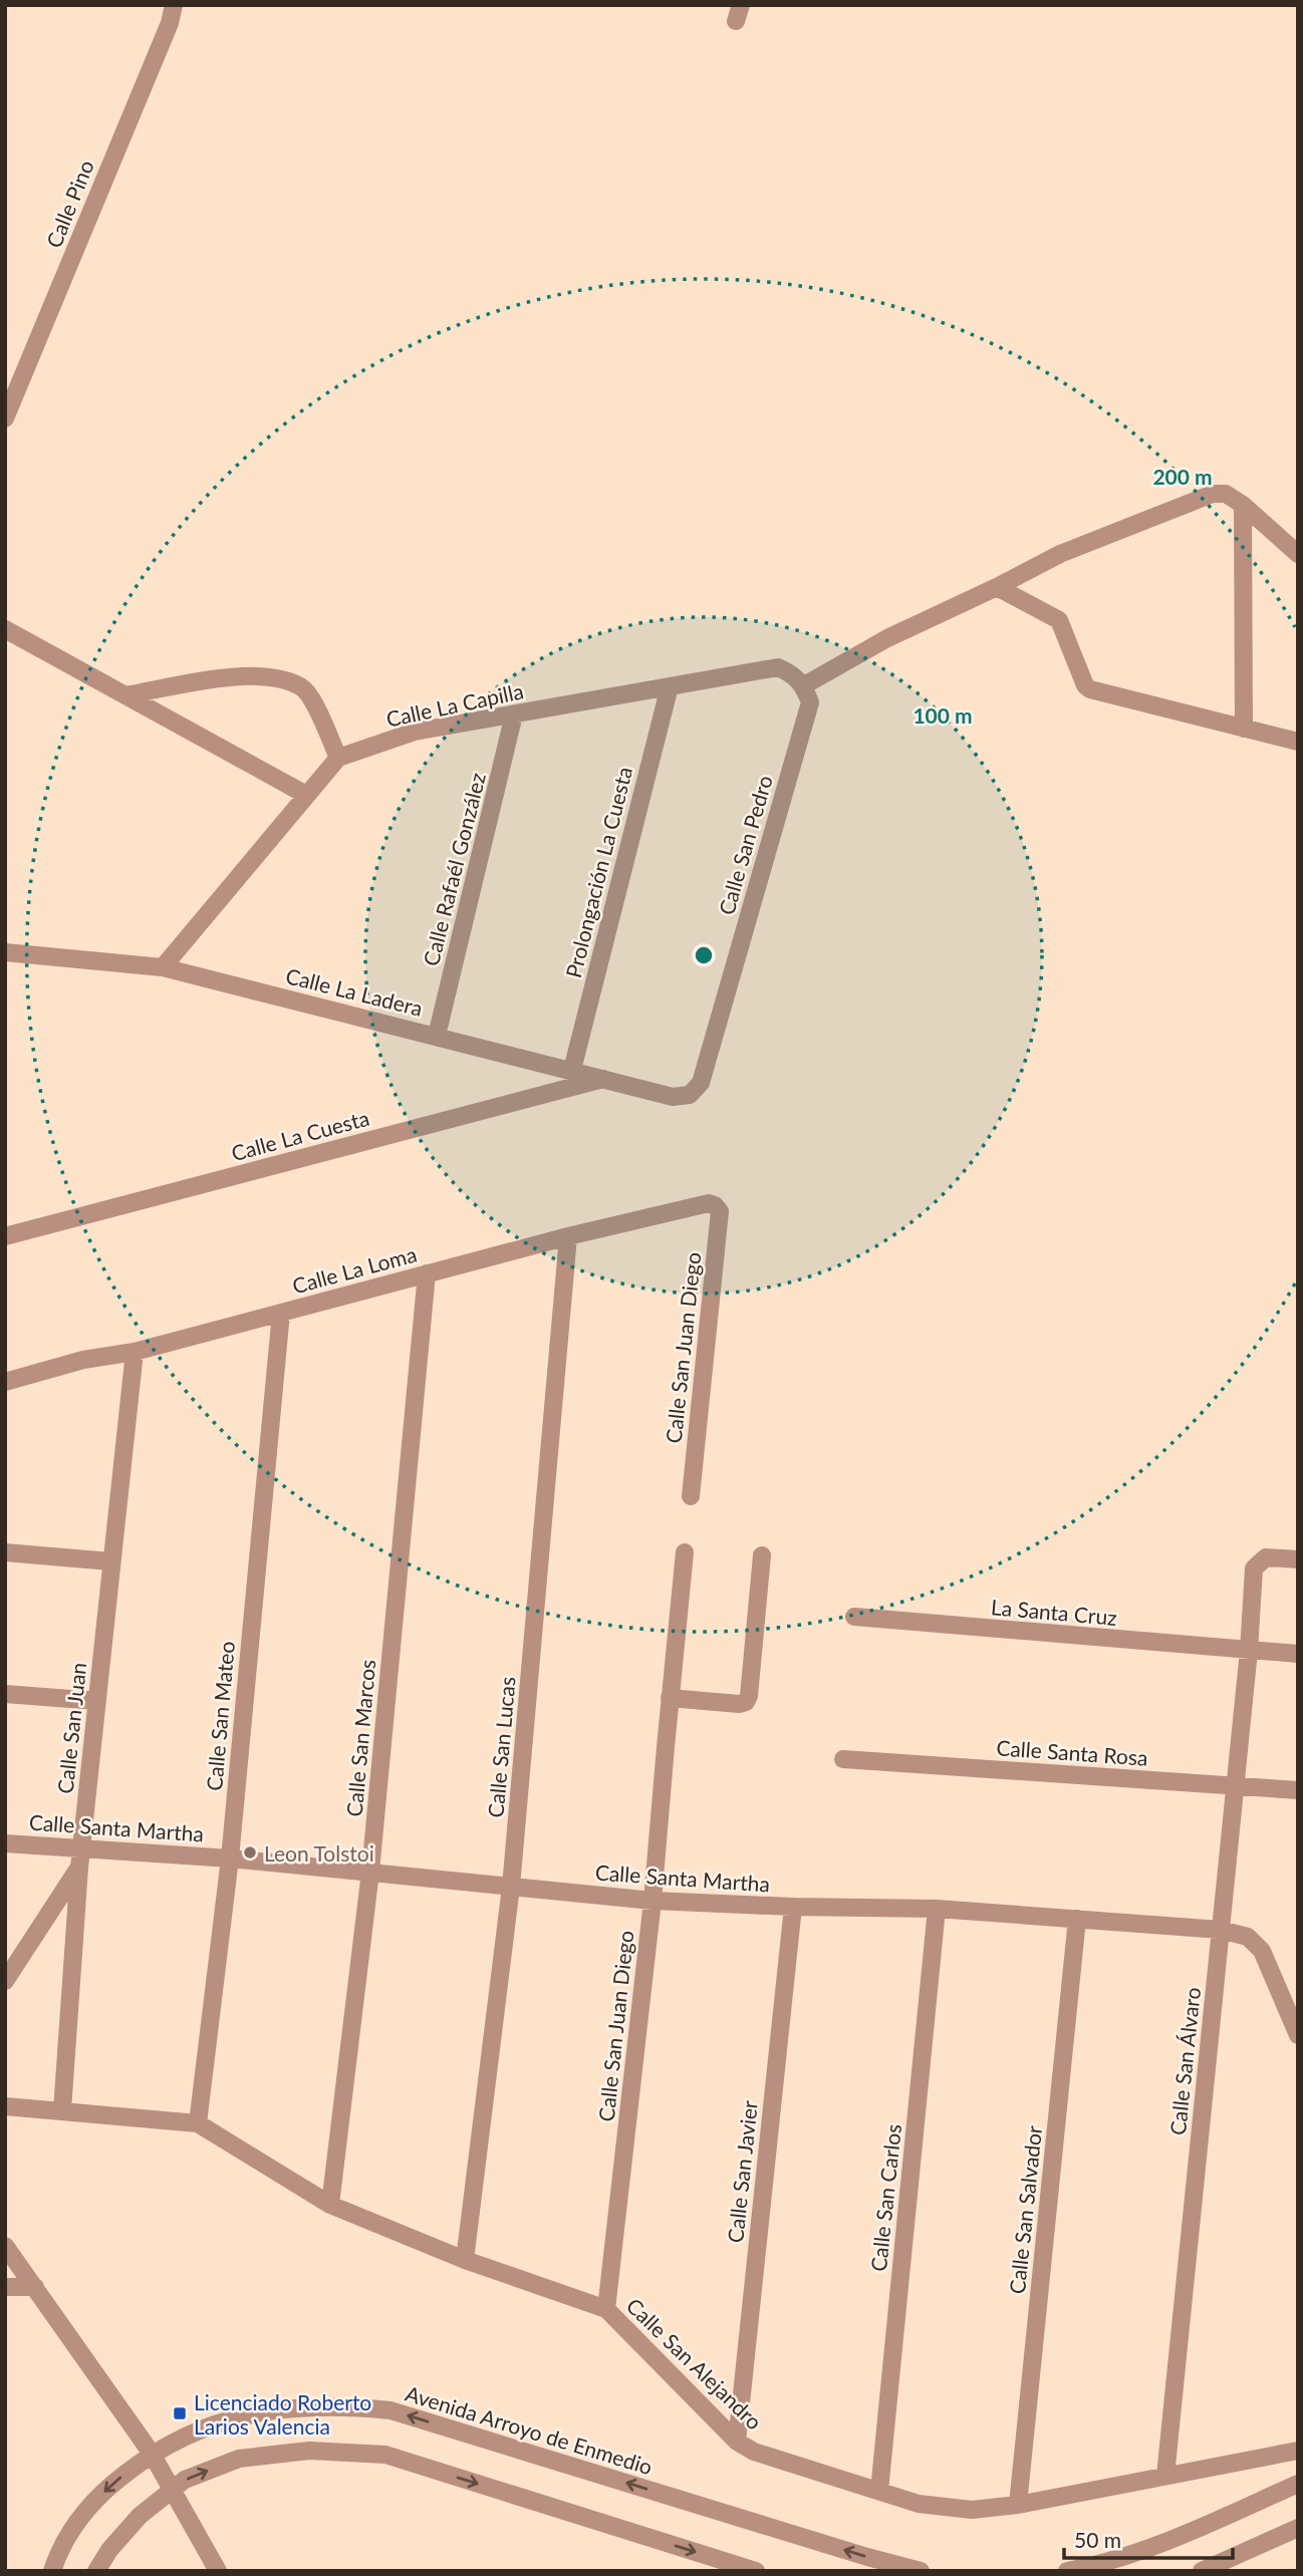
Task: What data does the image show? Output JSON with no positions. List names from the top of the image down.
{
  "streets": {
    "street": [
      "Calle Pino",
      "Calle La Capilla",
      "Calle San Pedro",
      "Calle Rafaél González",
      "Prolongación La Cuesta",
      "Calle La Ladera",
      "Calle La Cuesta",
      "Calle La Loma",
      "Calle San Juan Diego",
      "La Santa Cruz",
      "Calle San Mateo",
      "Calle San Juan",
      "Calle San Marcos",
      "Calle San Lucas",
      "Calle Santa Rosa",
      "Calle Santa Martha",
      "Calle San Álvaro",
      "Calle San Javier",
      "Calle San Carlos",
      "Calle San Salvador",
      "Calle San Alejandro",
      "Avenida Arroyo de Enmedio"
    ]
  },
  "crossings": [
    ["Calle La Capilla", "Calle San Pedro"],
    ["Calle La Capilla", "Calle Rafaél González"],
    ["Calle La Capilla", "Prolongación La Cuesta"],
    ["Calle San Pedro", "Calle La Ladera"],
    ["Calle Rafaél González", "Calle La Ladera"],
    ["Prolongación La Cuesta", "Calle La Ladera"],
    ["Calle La Ladera", "Calle La Cuesta"],
    ["Calle La Loma", "Calle San Juan Diego"],
    ["Calle La Loma", "Calle San Mateo"],
    ["Calle La Loma", "Calle San Juan"],
    ["Calle La Loma", "Calle San Marcos"],
    ["Calle La Loma", "Calle San Lucas"],
    ["Calle San Juan Diego", "Calle Santa Martha"],
    ["Calle San Juan Diego", "Calle San Alejandro"],
    ["La Santa Cruz", "Calle San Álvaro"],
    ["Calle San Mateo", "Calle Santa Martha"],
    ["Calle San Mateo", "Calle San Alejandro"],
    ["Calle San Juan", "Calle Santa Martha"],
    ["Calle San Juan", "Calle San Alejandro"],
    ["Calle San Marcos", "Calle Santa Martha"],
    ["Calle San Marcos", "Calle San Alejandro"],
    ["Calle San Lucas", "Calle Santa Martha"],
    ["Calle San Lucas", "Calle San Alejandro"],
    ["Calle Santa Rosa", "Calle San Álvaro"],
    ["Calle Santa Martha", "Calle San Álvaro"],
    ["Calle Santa Martha", "Calle San Javier"],
    ["Calle Santa Martha", "Calle San Carlos"],
    ["Calle Santa Martha", "Calle San Salvador"],
    ["Calle San Álvaro", "Calle San Alejandro"],
    ["Calle San Javier", "Calle San Alejandro"],
    ["Calle San Carlos", "Calle San Alejandro"],
    ["Calle San Salvador", "Calle San Alejandro"]
  ],
  "places": {
    "other": ["Leon Tolstoi"],
    "transit": ["Licenciado Roberto Larios Valencia"]
  },
  "scale_bar": "50 m",
  "rings": ["200 m", "100 m"]
}
